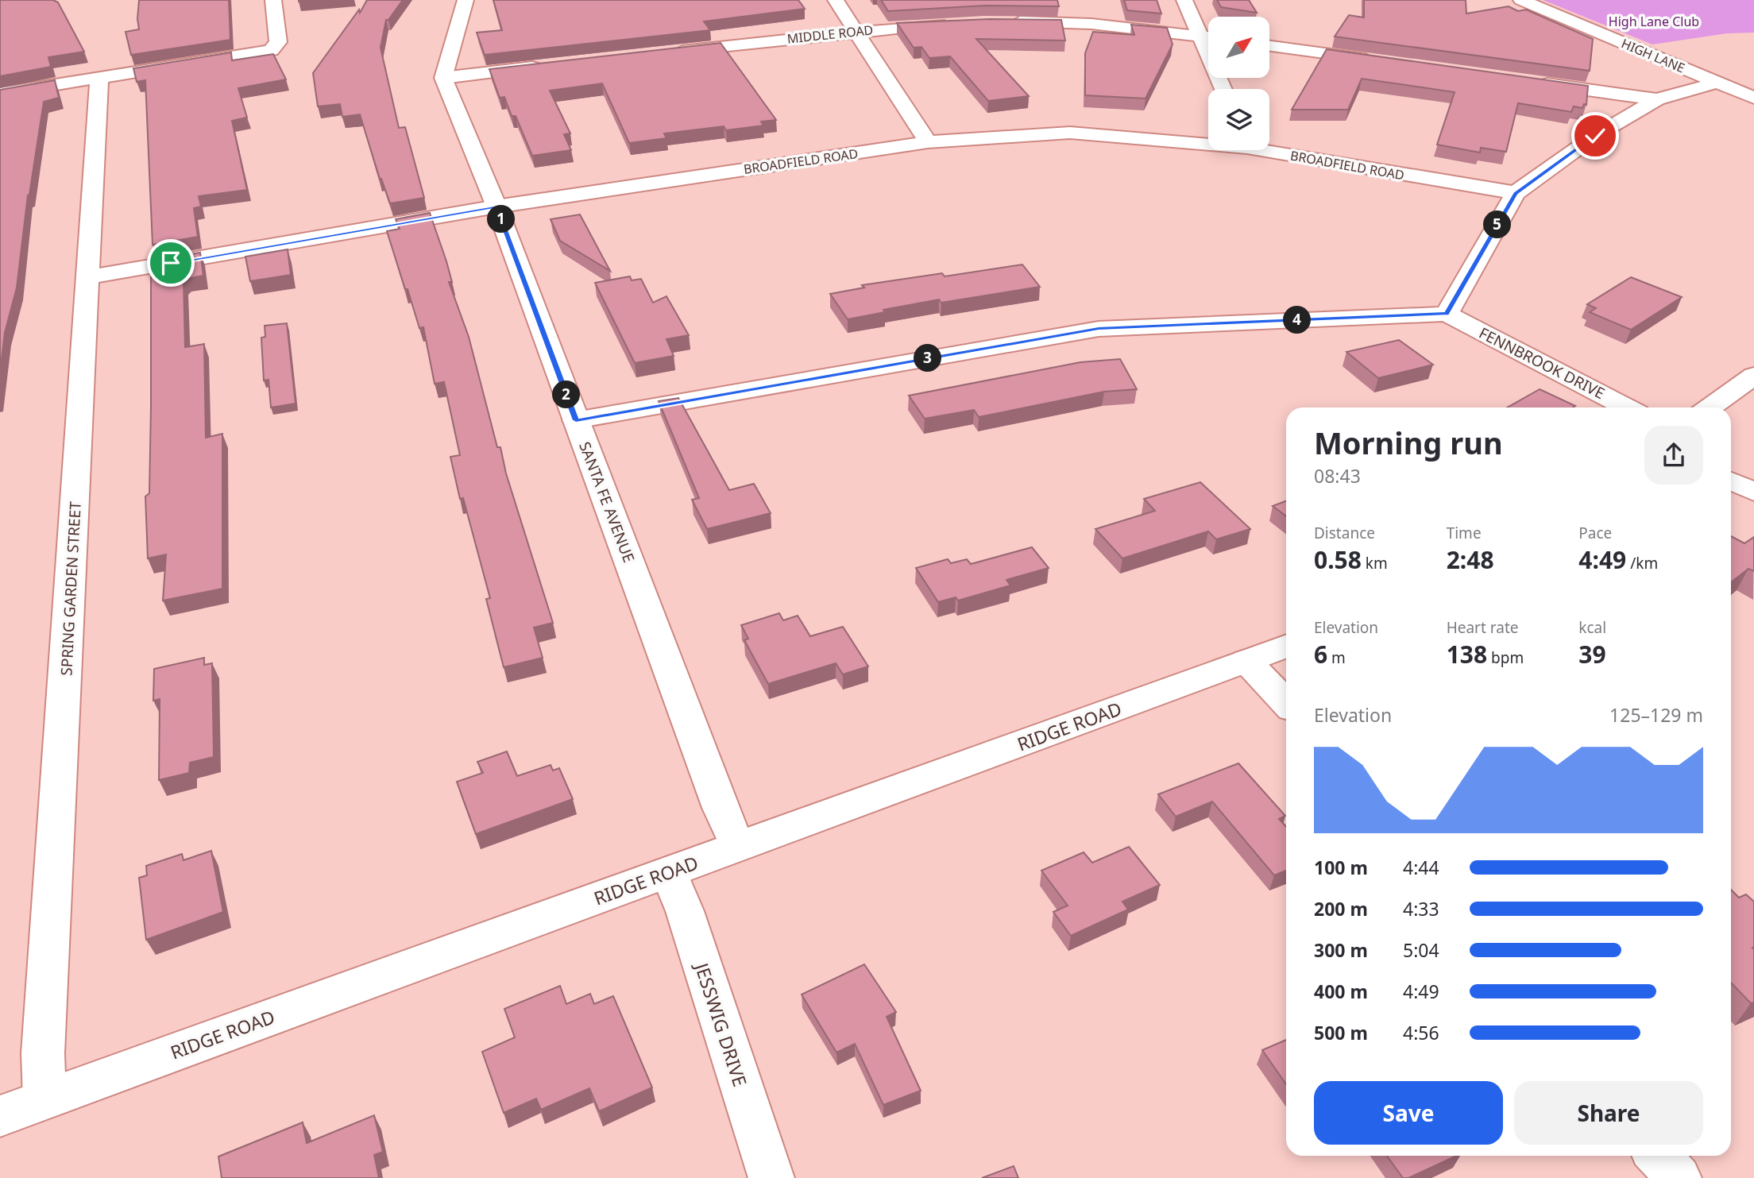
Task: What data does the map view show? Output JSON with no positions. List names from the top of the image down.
{
  "streets": {
    "street": [
      "MIDDLE ROAD",
      "HIGH LANE",
      "BROADFIELD ROAD",
      "FENNBROOK DRIVE",
      "SANTA FE AVENUE",
      "SPRING GARDEN STREET",
      "RIDGE ROAD",
      "JESSWIG DRIVE"
    ]
  },
  "crossings": [
    ["BROADFIELD ROAD", "SANTA FE AVENUE"],
    ["BROADFIELD ROAD", "SPRING GARDEN STREET"],
    ["SANTA FE AVENUE", "RIDGE ROAD"],
    ["SPRING GARDEN STREET", "RIDGE ROAD"],
    ["RIDGE ROAD", "JESSWIG DRIVE"]
  ],
  "parks": ["High Lane Club"],
  "north": "top right",
  "page": {
    "pins": [
      "1",
      "5",
      "4",
      "3",
      "2"
    ],
    "heading": ["Morning run", "08:43"],
    "stats": [
      ["Distance", "0.58 km"],
      ["Time", "2:48"],
      ["Pace", "4:49 /km"],
      ["Elevation", "6 m"],
      ["Heart rate", "138 bpm"],
      ["kcal", "39"]
    ],
    "chart": ["Elevation", "125–129 m"],
    "list": [
      {
        "name": "100 m",
        "note": "4:44"
      },
      {
        "name": "200 m",
        "note": "4:33"
      },
      {
        "name": "300 m",
        "note": "5:04"
      },
      {
        "name": "400 m",
        "note": "4:49"
      },
      {
        "name": "500 m",
        "note": "4:56"
      }
    ],
    "buttons": ["Save", "Share"]
  }
}
